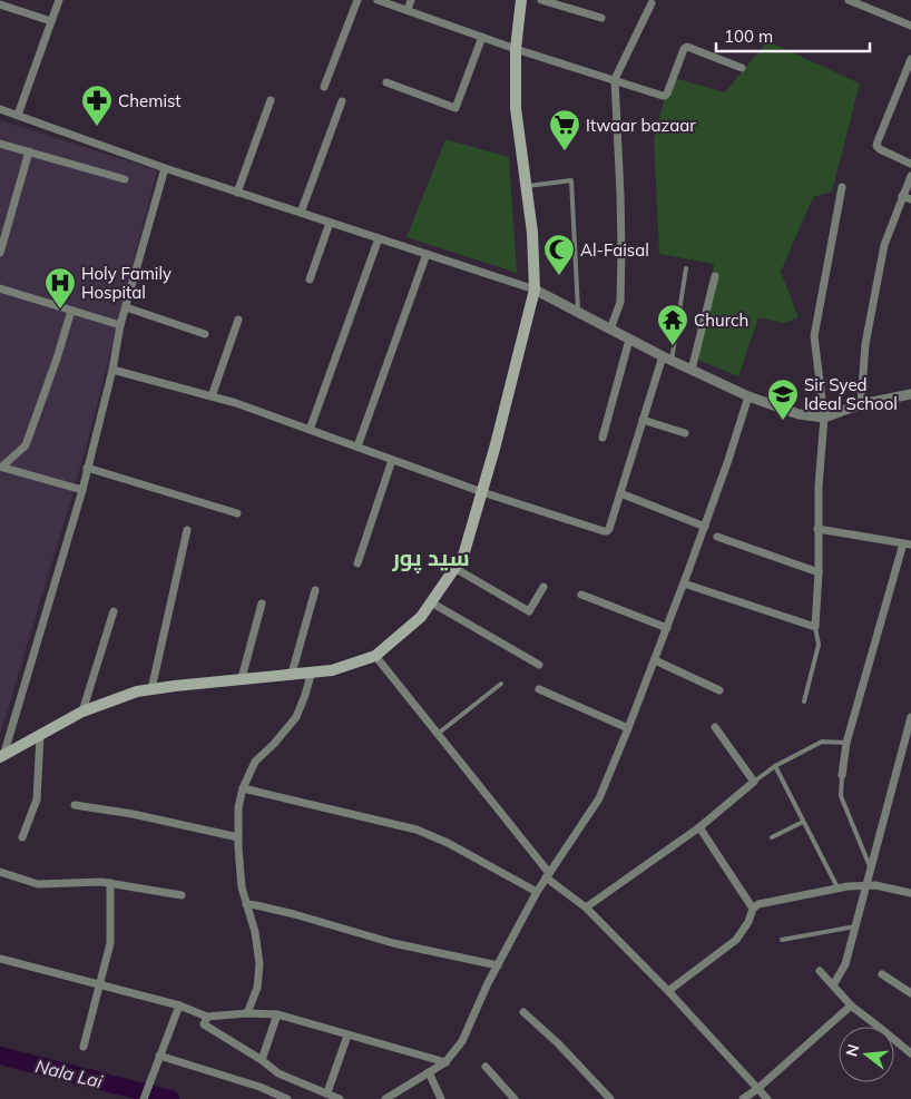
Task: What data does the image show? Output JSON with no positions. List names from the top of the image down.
{
  "districts": ["سید پور"],
  "water": ["Nala Lai"],
  "places": {
    "pharmacy": ["Chemist"],
    "supermarket": ["Itwaar bazaar"],
    "mosque": ["Al-Faisal"],
    "hospital": ["Holy Family Hospital"],
    "temple": ["Church"],
    "school or university": ["Sir Syed Ideal School"]
  },
  "scale_bar": "100 m",
  "north": "left"
}
